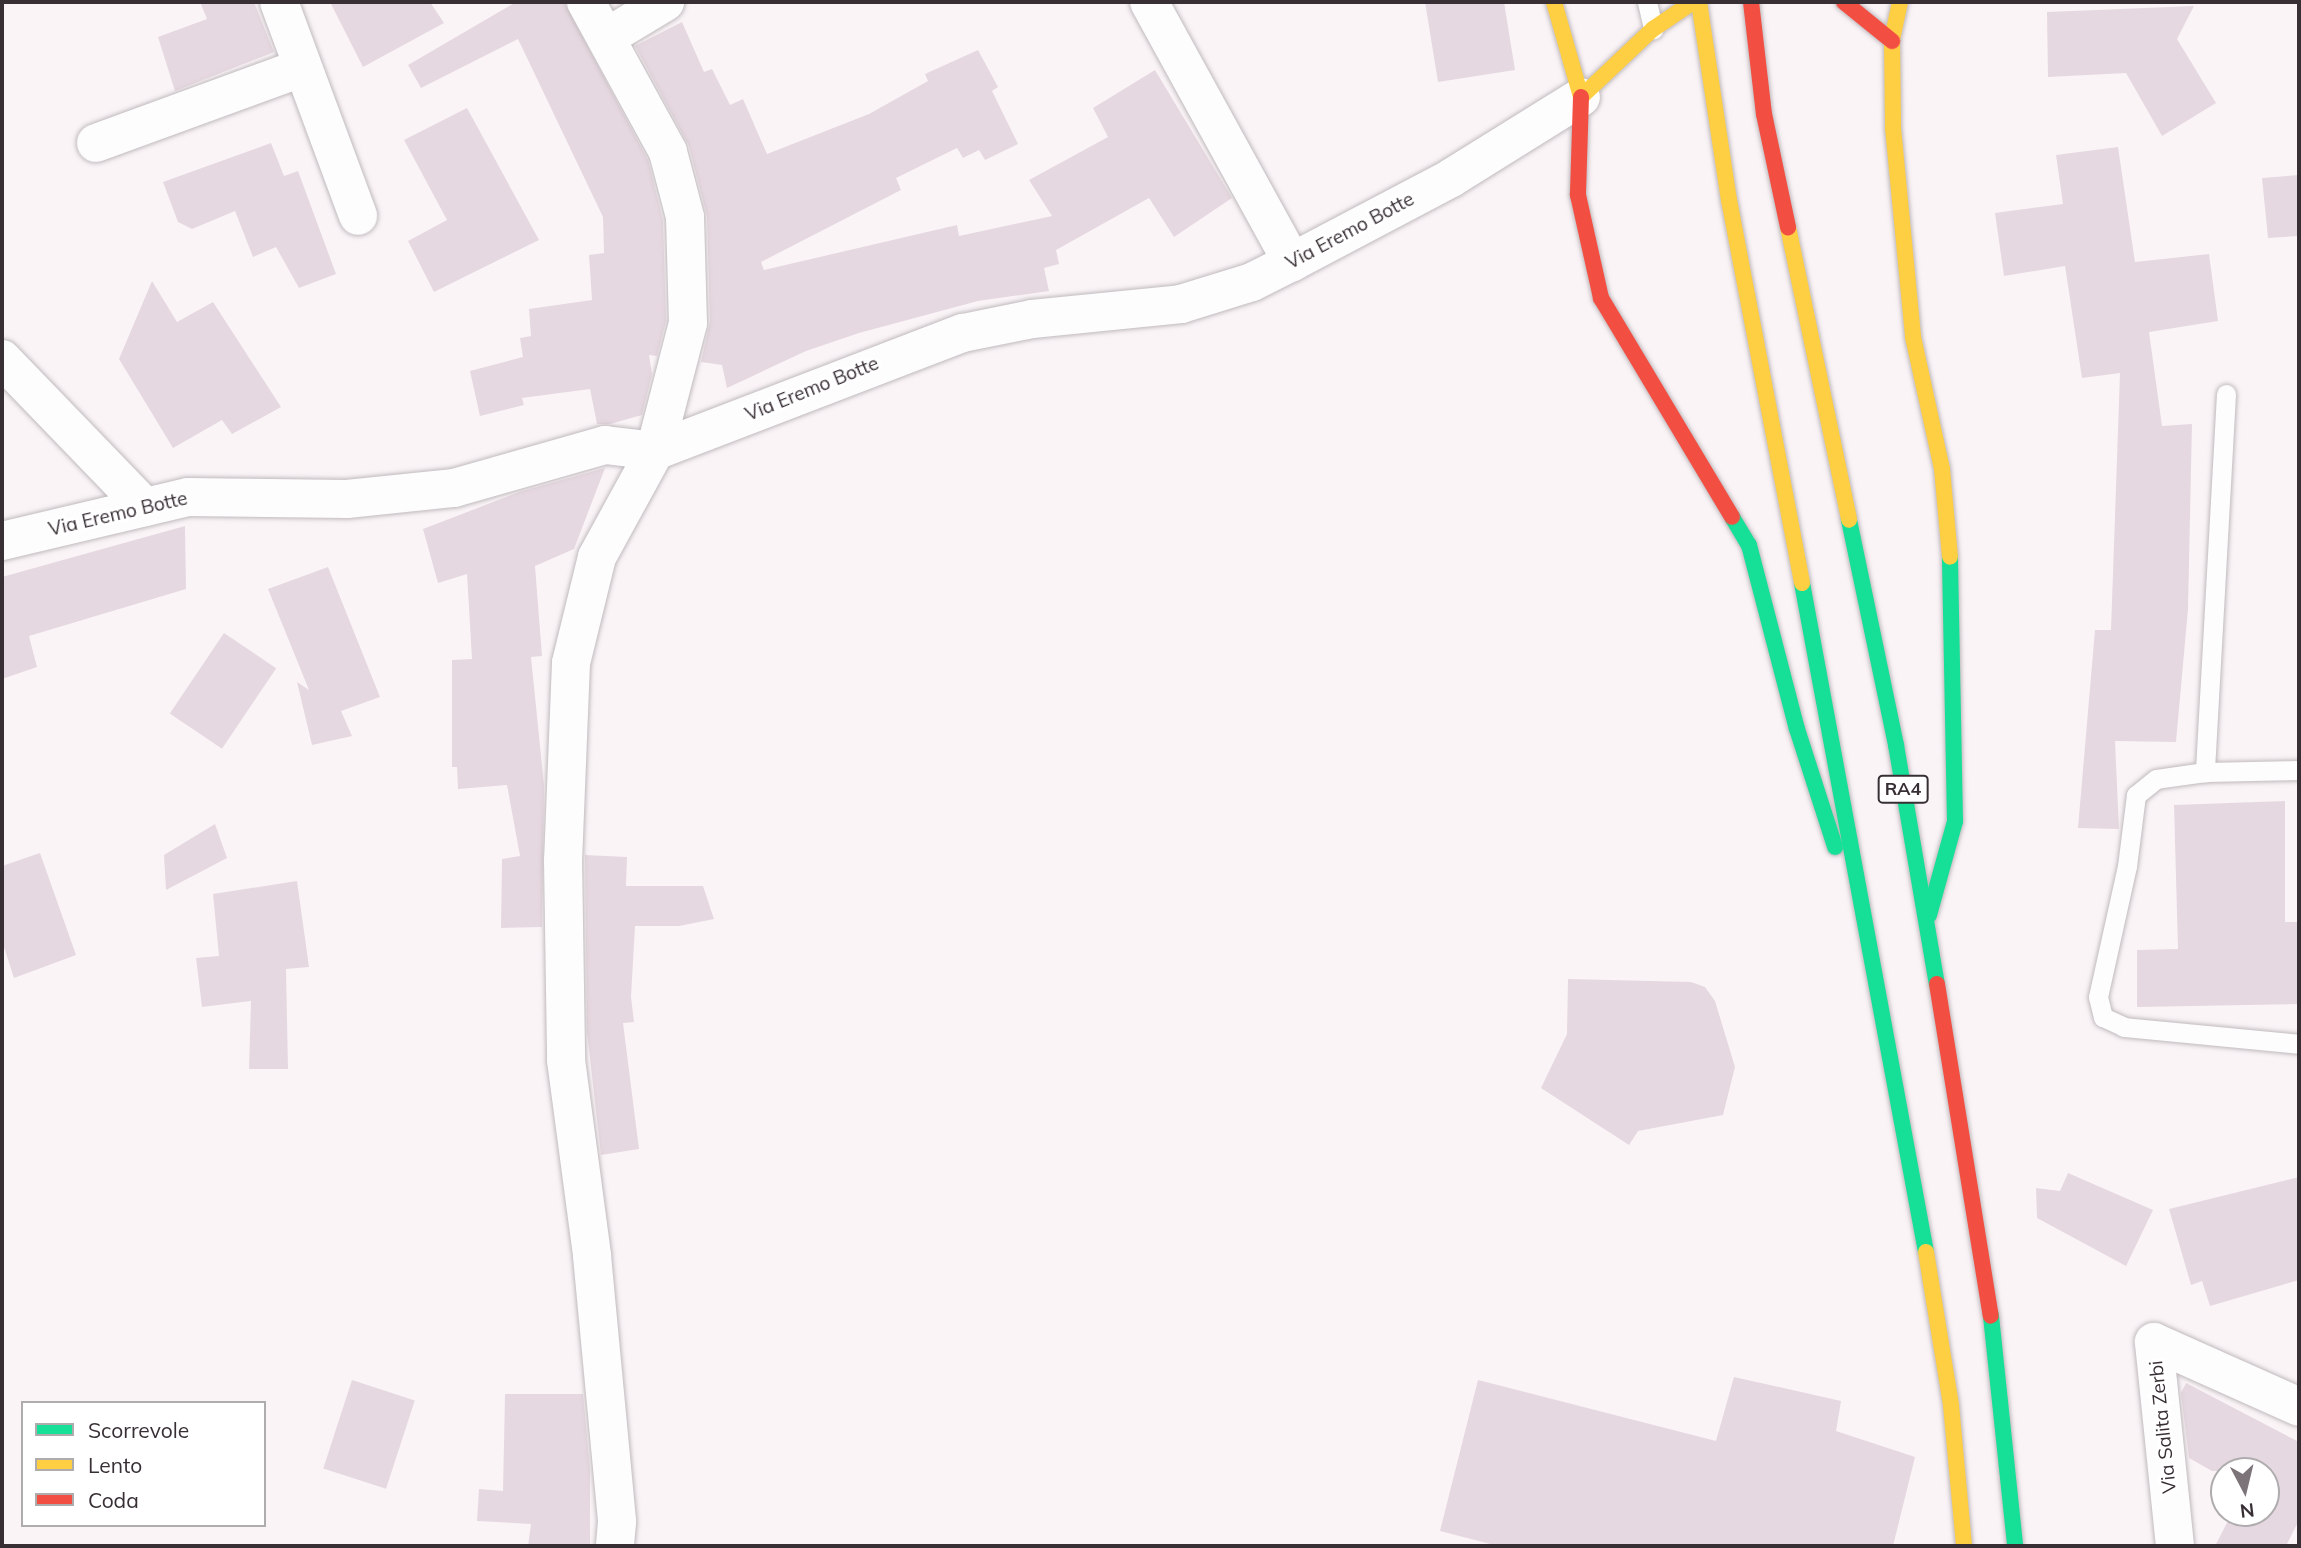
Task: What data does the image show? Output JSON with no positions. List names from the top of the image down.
{
  "streets": {
    "main road": ["RA4"],
    "street": ["Via Eremo Botte", "Via Salita Zerbi"]
  },
  "legend": ["Scorrevole", "Lento", "Coda"],
  "north": "bottom"
}
